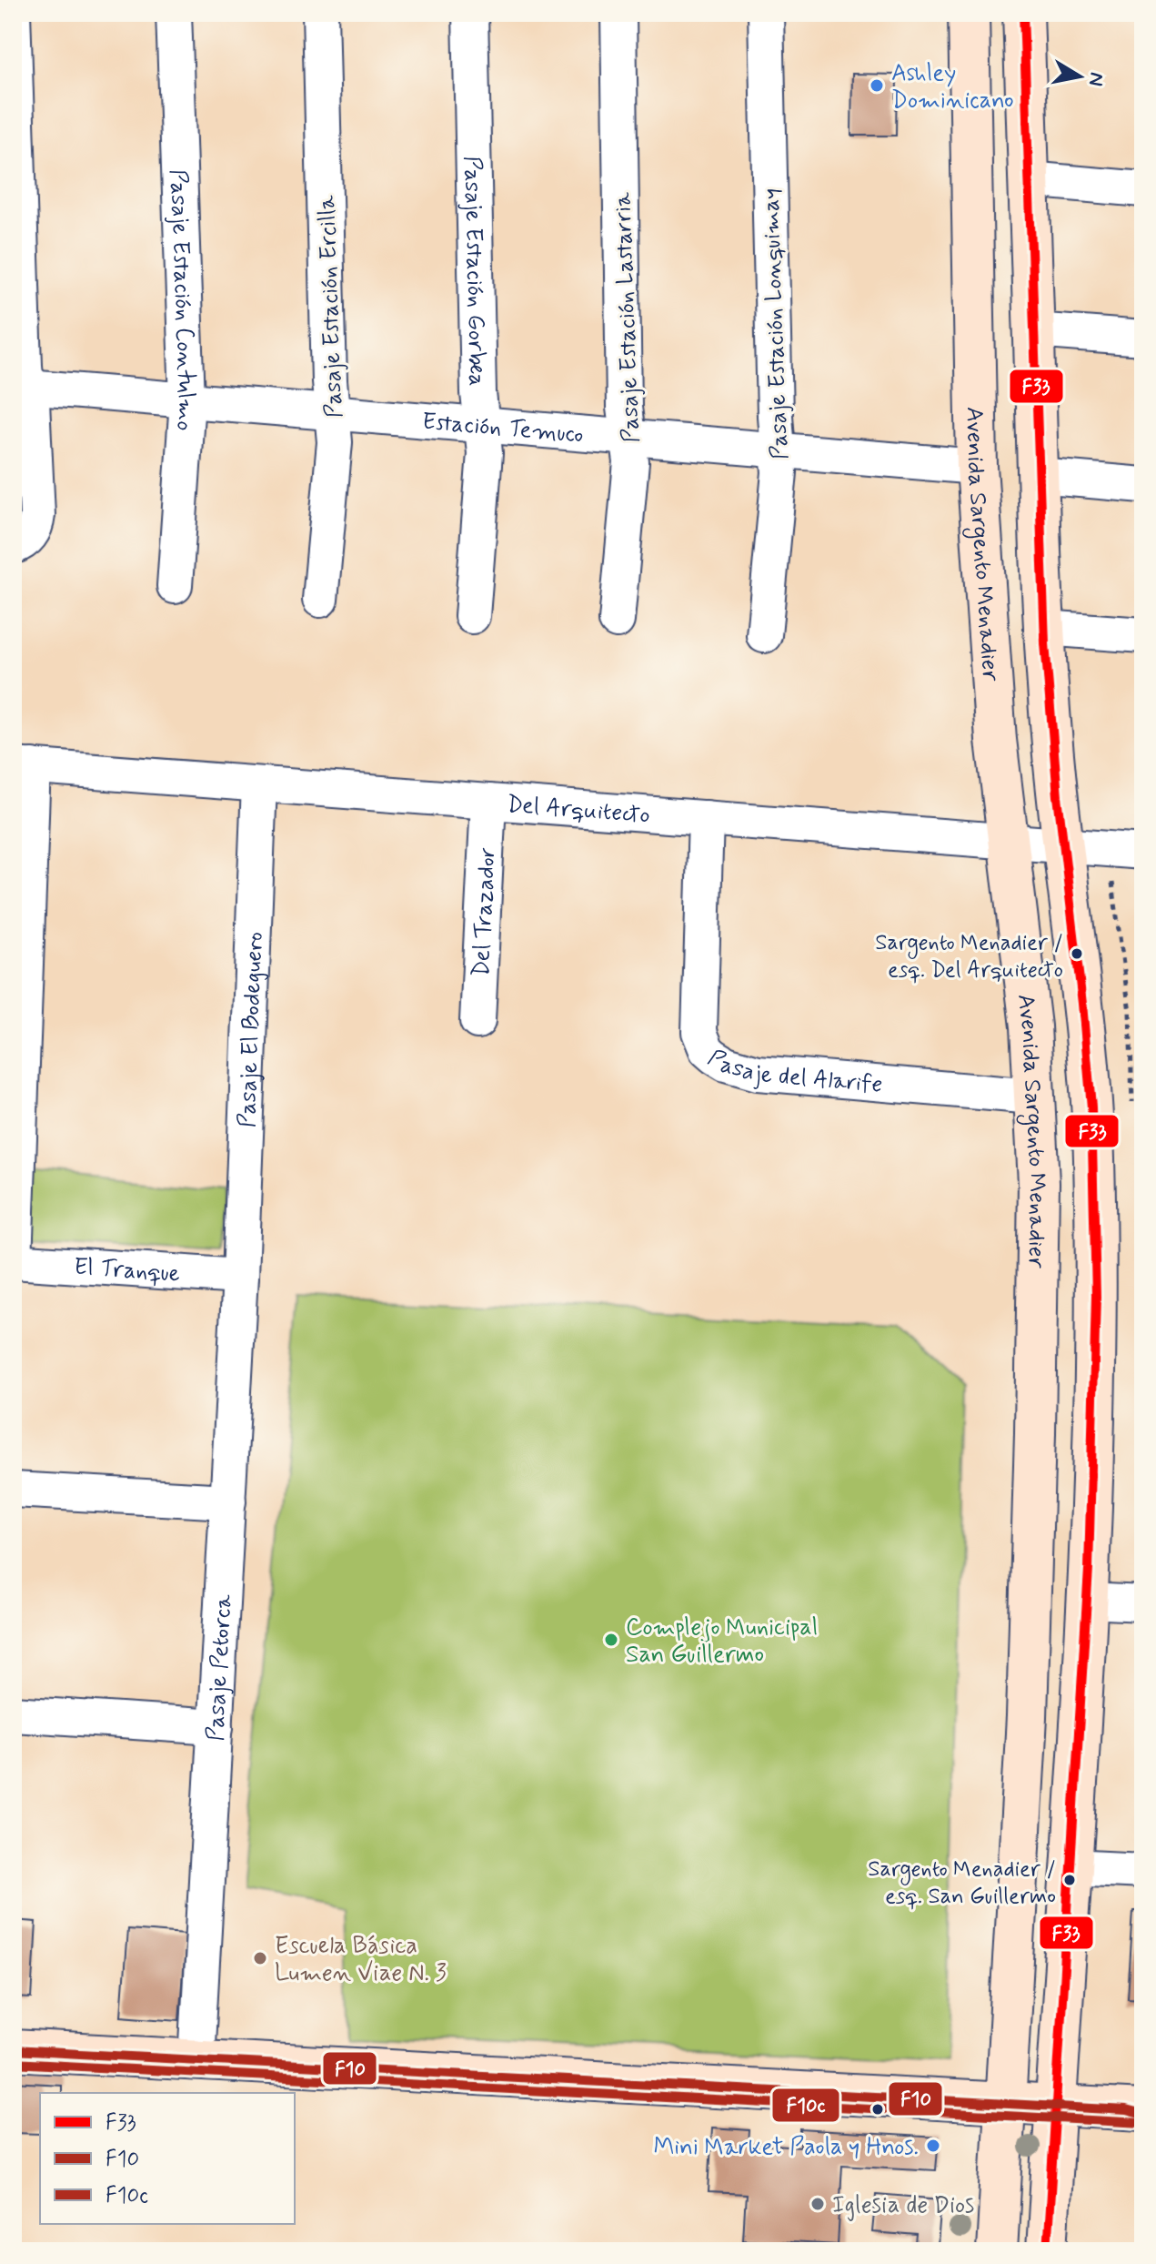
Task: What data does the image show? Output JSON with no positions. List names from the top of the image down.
{
  "streets": {
    "street": [
      "Pasaje Estación Gorbea",
      "Pasaje Estación Contulmo",
      "Pasaje Estación Ercilla",
      "Pasaje Estación Lastarria",
      "Pasaje Estación Lonquimay",
      "Estación Temuco",
      "Avenida Sargento Menadier",
      "Del Arquitecto",
      "Del Trazador",
      "Pasaje El Bodeguero",
      "Pasaje del Alarife",
      "El Tranque",
      "Pasaje Petorca"
    ]
  },
  "crossings": [
    ["Pasaje Estación Gorbea", "Estación Temuco"],
    ["Pasaje Estación Contulmo", "Estación Temuco"],
    ["Pasaje Estación Ercilla", "Estación Temuco"],
    ["Pasaje Estación Lastarria", "Estación Temuco"],
    ["Pasaje Estación Lonquimay", "Estación Temuco"],
    ["Estación Temuco", "Avenida Sargento Menadier"],
    ["Avenida Sargento Menadier", "Del Arquitecto"],
    ["Avenida Sargento Menadier", "Pasaje del Alarife"],
    ["Del Arquitecto", "Del Trazador"],
    ["Del Arquitecto", "Pasaje El Bodeguero"],
    ["Del Arquitecto", "Pasaje del Alarife"],
    ["Pasaje El Bodeguero", "El Tranque"],
    ["Pasaje El Bodeguero", "Pasaje Petorca"],
    ["El Tranque", "Pasaje Petorca"]
  ],
  "places": [
    "Ashley Dominicano",
    "Sargento Menadier / esq. Del Arquitecto",
    "Complejo Municipal San Guillermo",
    "Sargento Menadier / esq. San Guillermo",
    "Escuela Básica Lumen Viae N. 3",
    "Mini Market Paola y Hnos.",
    "Iglesia de Dios"
  ],
  "lines": ["transit line F33", "transit line F10", "transit line F10c"],
  "legend": ["F33", "F10", "F10c"],
  "north": "right"
}
